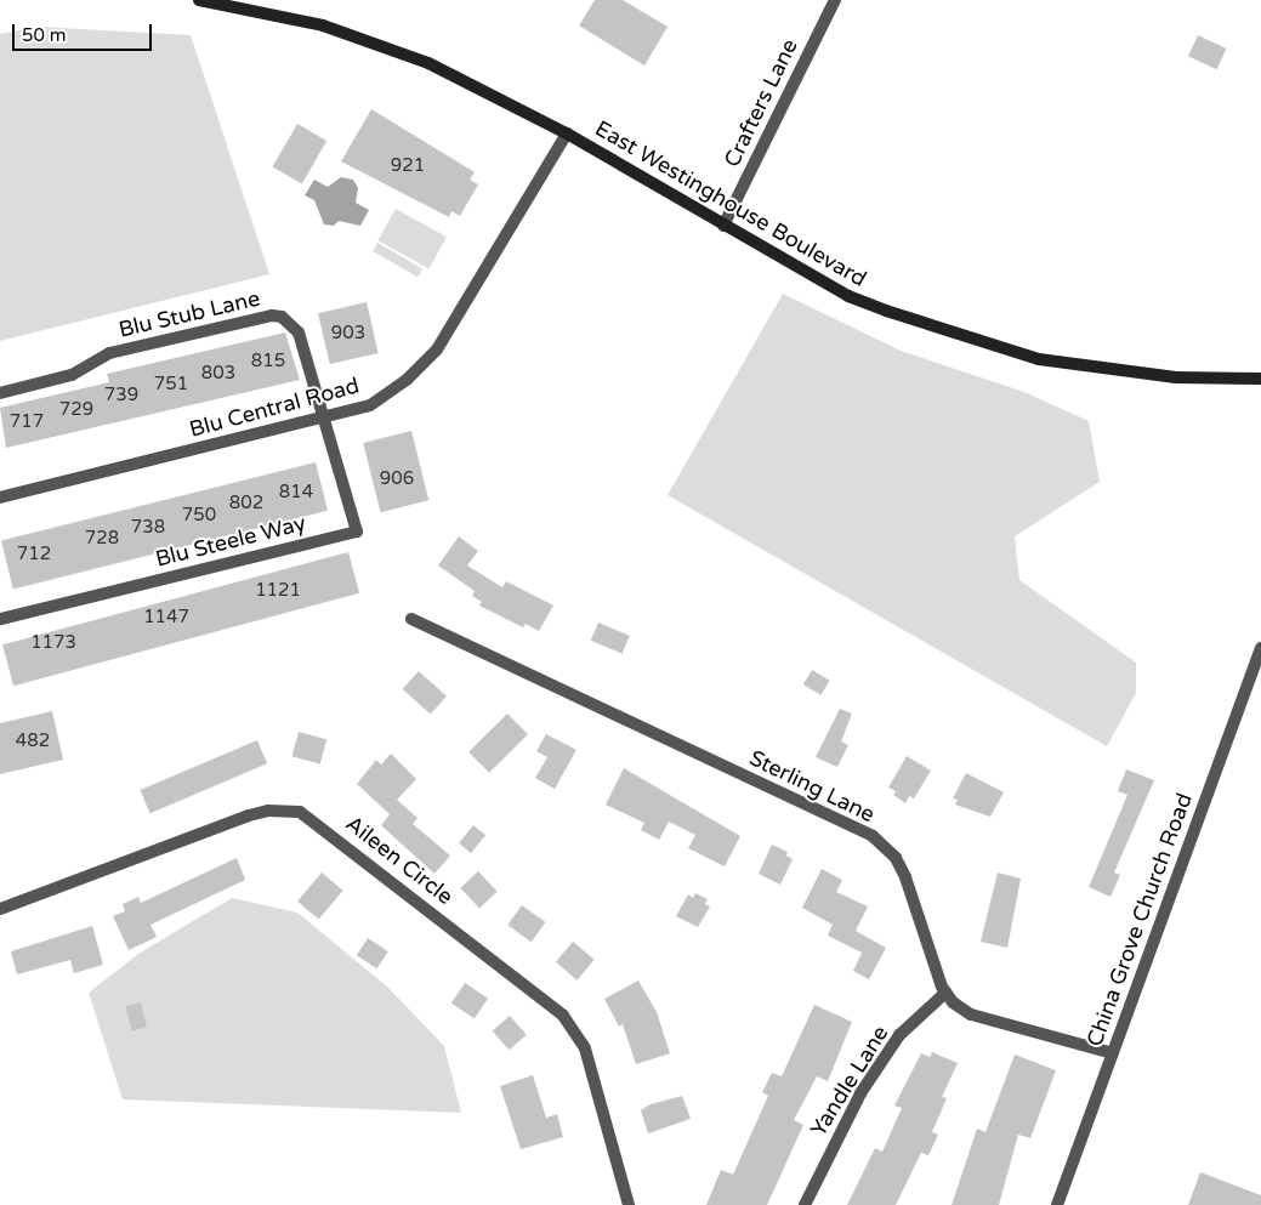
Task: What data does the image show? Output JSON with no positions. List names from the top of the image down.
{
  "streets": {
    "main road": ["East Westinghouse Boulevard"],
    "street": [
      "Crafters Lane",
      "Blu Stub Lane",
      "Blu Central Road",
      "Blu Steele Way",
      "Sterling Lane",
      "Aileen Circle",
      "China Grove Church Road",
      "Yandle Lane"
    ]
  },
  "crossings": [
    ["Crafters Lane", "East Westinghouse Boulevard"],
    ["East Westinghouse Boulevard", "Blu Central Road"],
    ["Blu Stub Lane", "Blu Central Road"],
    ["Blu Stub Lane", "Blu Steele Way"],
    ["Blu Central Road", "Blu Steele Way"],
    ["Sterling Lane", "Yandle Lane"]
  ],
  "house_numbers": [
    "921",
    "903",
    "815",
    "803",
    "751",
    "739",
    "729",
    "717",
    "906",
    "814",
    "802",
    "750",
    "738",
    "728",
    "712",
    "1121",
    "1147",
    "1173",
    "482"
  ],
  "scale_bar": "50 m"
}
